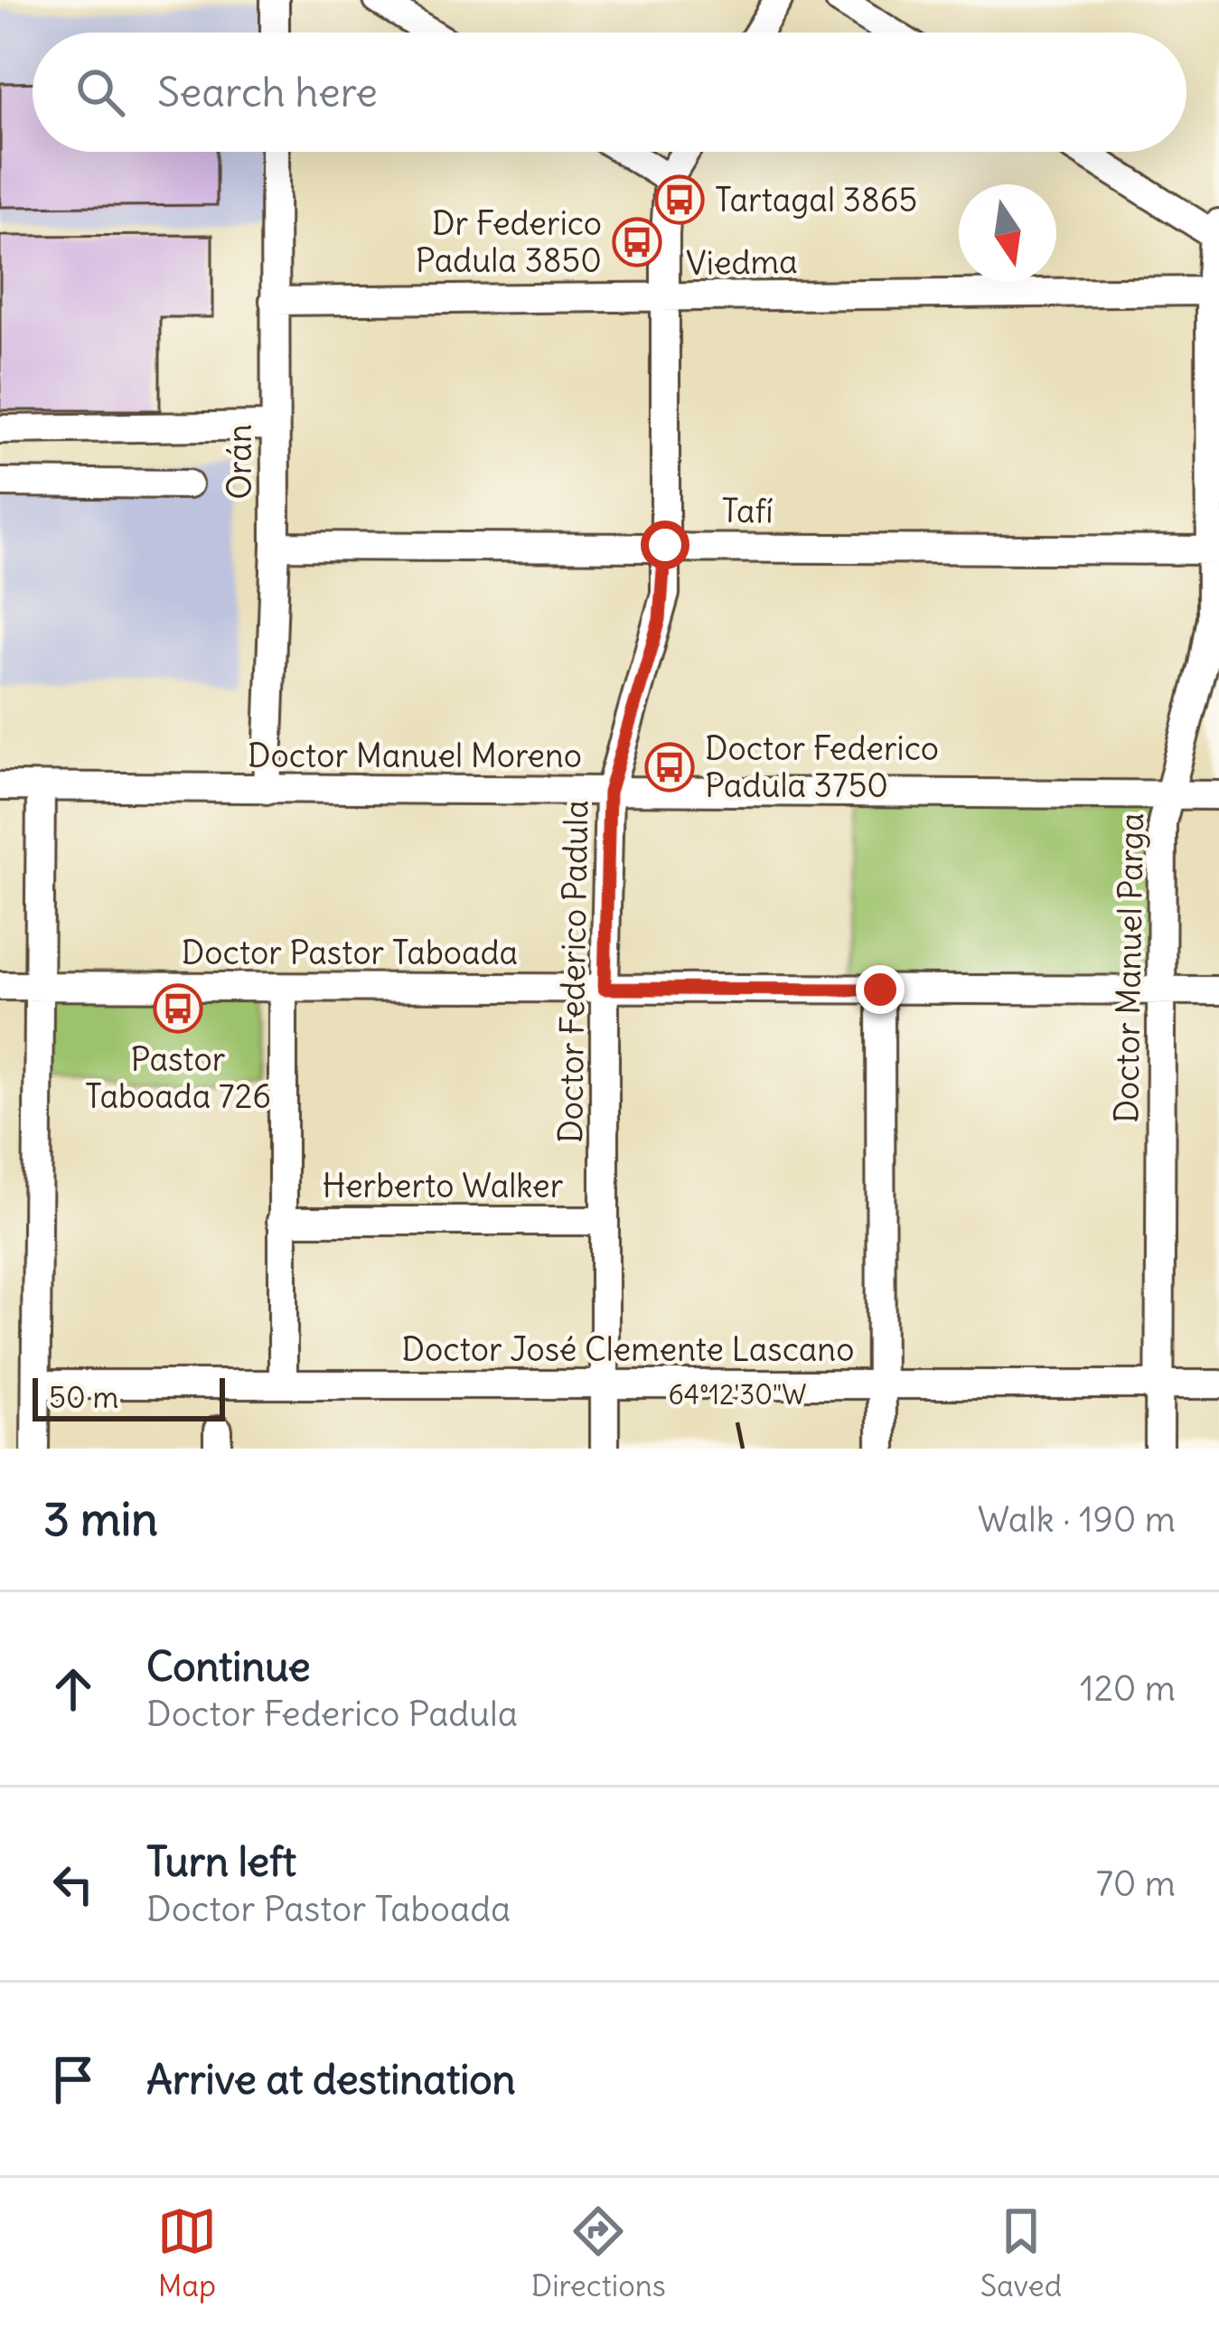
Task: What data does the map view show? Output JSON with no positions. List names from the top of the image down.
{
  "streets": {
    "street": [
      "Viedma",
      "Orán",
      "Tafí",
      "Doctor Manuel Moreno",
      "Doctor Pastor Taboada",
      "Doctor Manuel Parga",
      "Doctor Federico Padula",
      "Herberto Walker",
      "Doctor José Clemente Lascano"
    ]
  },
  "crossings": [
    ["Viedma", "Orán"],
    ["Viedma", "Doctor Manuel Parga"],
    ["Viedma", "Doctor Federico Padula"],
    ["Orán", "Tafí"],
    ["Orán", "Doctor Manuel Moreno"],
    ["Tafí", "Doctor Manuel Parga"],
    ["Tafí", "Doctor Federico Padula"],
    ["Doctor Manuel Moreno", "Doctor Manuel Parga"],
    ["Doctor Manuel Moreno", "Doctor Federico Padula"],
    ["Doctor Pastor Taboada", "Doctor Manuel Parga"],
    ["Doctor Pastor Taboada", "Doctor Federico Padula"],
    ["Doctor Manuel Parga", "Doctor José Clemente Lascano"],
    ["Doctor Federico Padula", "Herberto Walker"],
    ["Doctor Federico Padula", "Doctor José Clemente Lascano"]
  ],
  "places": {
    "bus stop": [
      "Tartagal 3865",
      "Dr Federico Padula 3850",
      "Doctor Federico Padula 3750",
      "Pastor Taboada 726"
    ]
  },
  "scale_bar": "50 m",
  "north": "bottom",
  "page": {
    "search": "Search here",
    "scale": "50 m",
    "heading": ["3 min", "Walk · 190 m"],
    "list": [
      ["Continue", "Doctor Federico Padula", "120 m"],
      ["Turn left", "Doctor Pastor Taboada", "70 m"],
      "Arrive at destination"
    ],
    "nav": ["Map", "Directions", "Saved"]
  },
  "coordinates": ["64°12'30\"W"]
}
